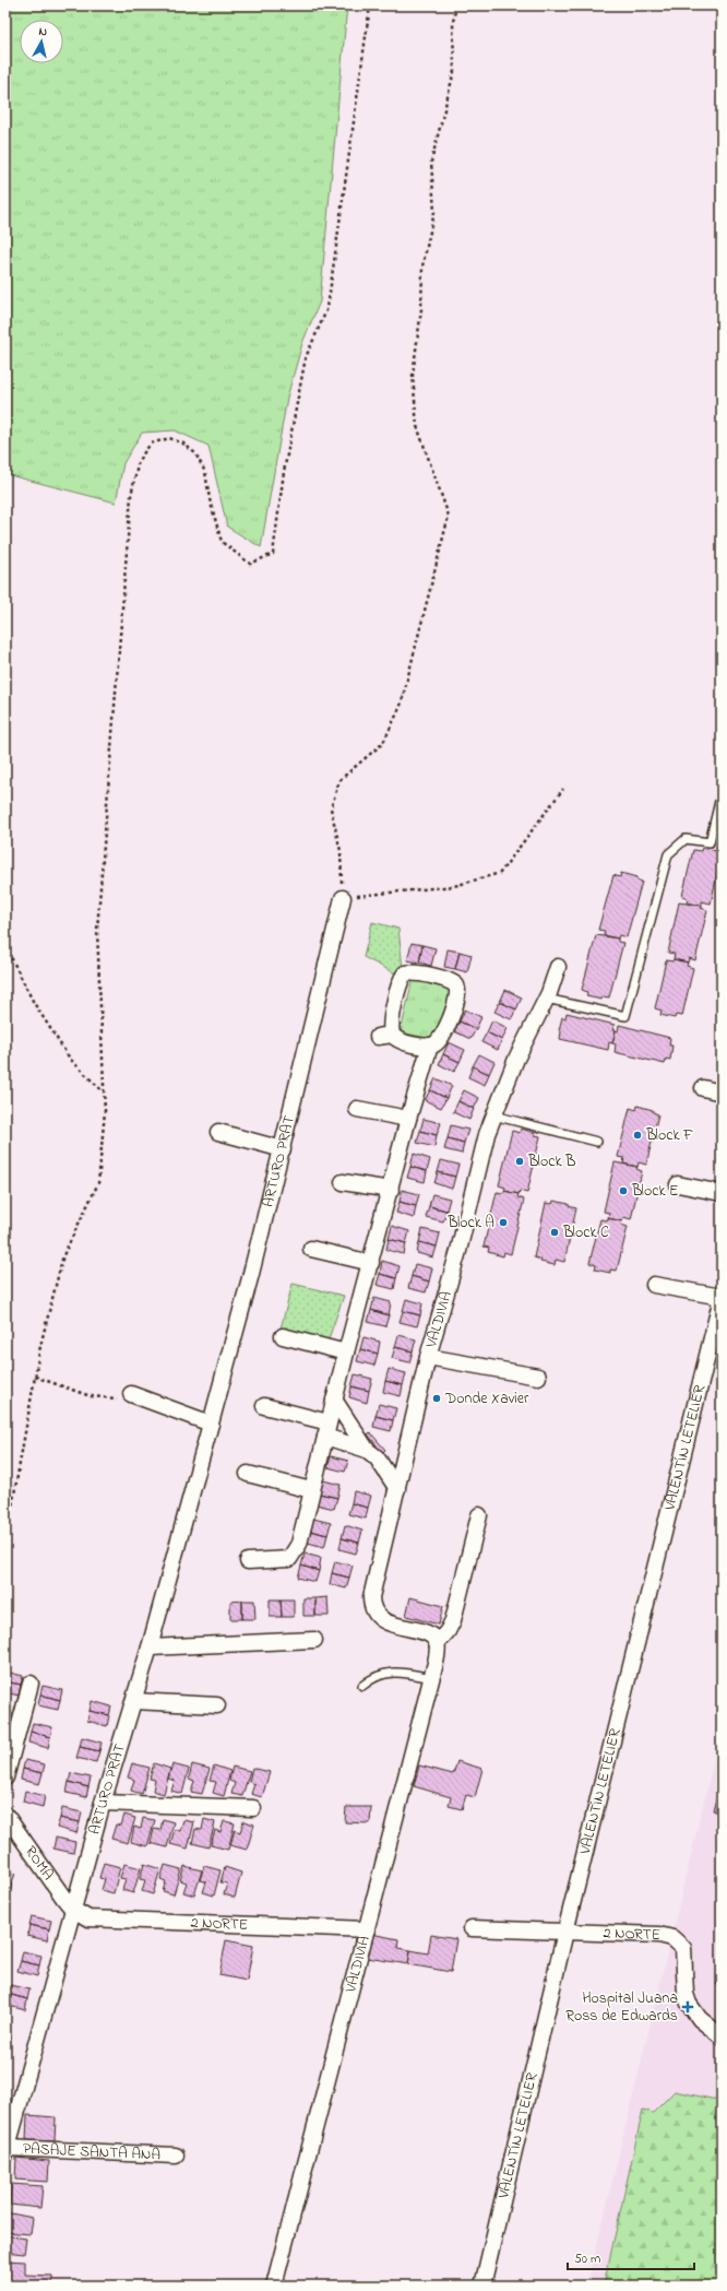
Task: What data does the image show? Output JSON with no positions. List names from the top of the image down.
{
  "streets": {
    "street": [
      "ARTURO PRAT",
      "VALDIVIA",
      "VALENTÍN LETELIER",
      "ROMA",
      "2 NORTE",
      "PASAJE SANTA ANA"
    ]
  },
  "crossings": [
    ["ARTURO PRAT", "ROMA"],
    ["ARTURO PRAT", "2 NORTE"],
    ["ARTURO PRAT", "PASAJE SANTA ANA"],
    ["VALDIVIA", "2 NORTE"],
    ["VALENTÍN LETELIER", "2 NORTE"],
    ["ROMA", "2 NORTE"]
  ],
  "places": {
    "other": [
      "Block F",
      "Block B",
      "Block E",
      "Block A",
      "Block C",
      "Donde Xavier"
    ],
    "health": ["Hospital Juana Ross de Edwards"]
  },
  "scale_bar": "50 m",
  "north": "top"
}
